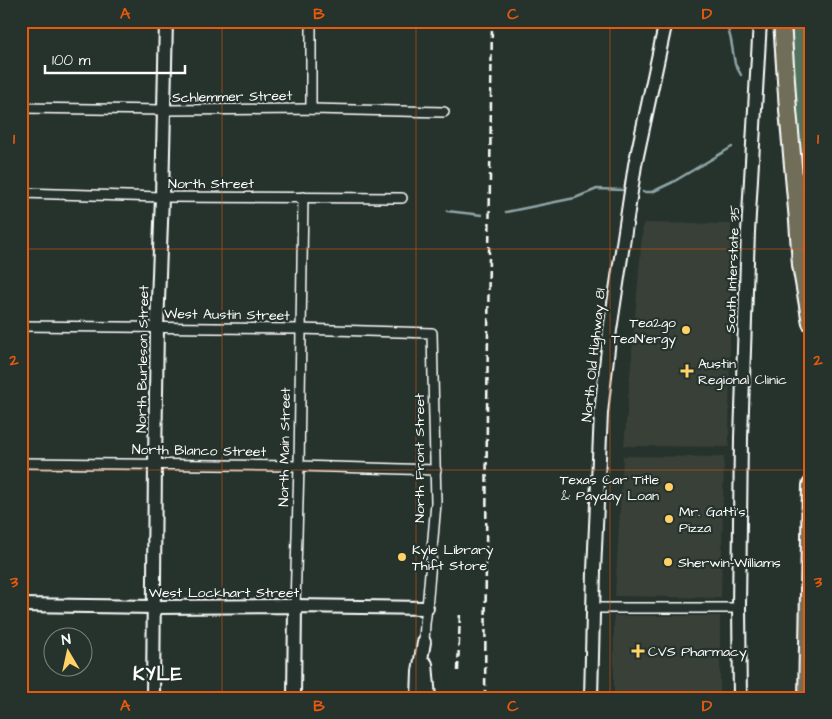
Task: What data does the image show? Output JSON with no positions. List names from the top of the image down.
{
  "streets": {
    "street": [
      "Schlemmer Street",
      "North Street",
      "South Interstate 35",
      "West Austin Street",
      "North Old Highway 81",
      "North Burleson Street",
      "North Main Street",
      "North Blanco Street",
      "North Front Street",
      "West Lockhart Street"
    ]
  },
  "crossings": [
    ["Schlemmer Street", "North Burleson Street"],
    ["North Street", "North Burleson Street"],
    ["North Street", "North Main Street"],
    ["West Austin Street", "North Burleson Street"],
    ["West Austin Street", "North Main Street"],
    ["West Austin Street", "North Front Street"],
    ["North Burleson Street", "North Blanco Street"],
    ["North Burleson Street", "West Lockhart Street"],
    ["North Main Street", "North Blanco Street"],
    ["North Main Street", "West Lockhart Street"],
    ["North Blanco Street", "North Front Street"],
    ["North Front Street", "West Lockhart Street"]
  ],
  "districts": ["KYLE"],
  "places": {
    "other": [
      "Tea2go TeaN'ergy",
      "Texas Car Title & Payday Loan",
      "Mr. Gatti's Pizza",
      "Kyle Library Thift Store",
      "Sherwin-Williams"
    ],
    "health": ["Austin Regional Clinic", "CVS Pharmacy"]
  },
  "scale_bar": "100 m",
  "north": "top",
  "grid": {
    "columns": [
      "A",
      "B",
      "C",
      "D"
    ],
    "rows": ["1", "2", "3"]
  }
}
